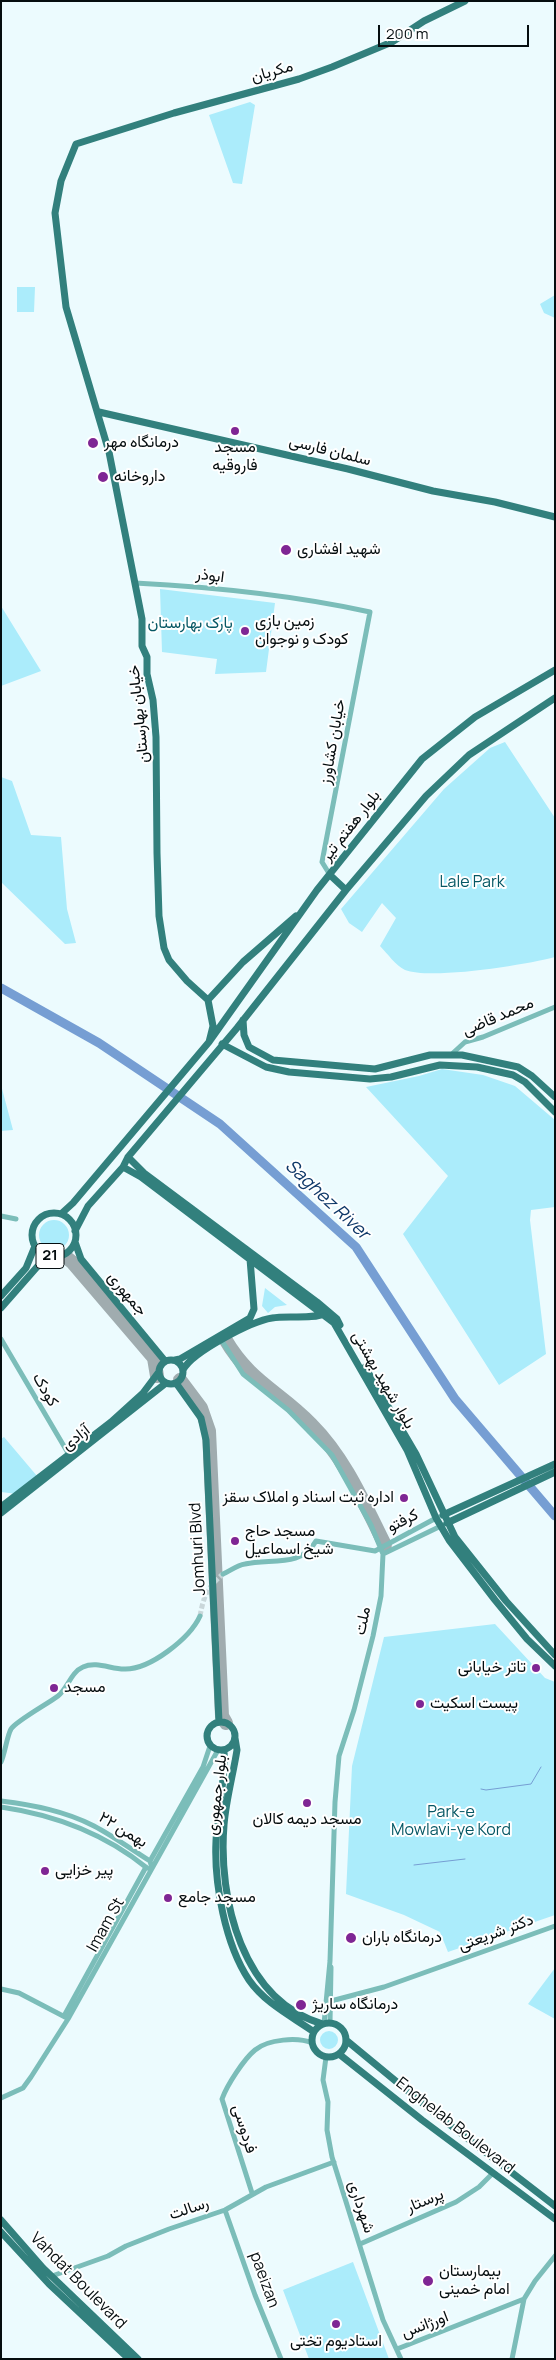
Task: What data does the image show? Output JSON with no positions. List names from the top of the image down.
{
  "streets": {
    "main road": [
      "مکریان",
      "سلمان فارسی",
      "خیابان بهارستان",
      "بلوار هفتم تیر",
      "21",
      "جمهوری",
      "بلوار شهید بهشتی",
      "آزادی",
      "Jomhuri Blvd",
      "بلوار جمهوری",
      "Enghelab Boulevard",
      "Vahdat Boulevard"
    ],
    "street": [
      "ابوذر",
      "خیابان کشاورز",
      "محمد قاضی",
      "کودک",
      "کرفتو",
      "ملت",
      "۲۲ بهمن",
      "Imam St",
      "دکتر شریعتی",
      "فردوسی",
      "پرستار",
      "شهرداری",
      "رسالت",
      "paeizan",
      "اورژانس"
    ]
  },
  "crossings": [
    ["مکریان", "خیابان بهارستان"],
    ["سلمان فارسی", "خیابان بهارستان"],
    ["ابوذر", "خیابان بهارستان"],
    ["ابوذر", "خیابان کشاورز"],
    ["خیابان کشاورز", "بلوار هفتم تیر"],
    ["بلوار هفتم تیر", "21"],
    ["بلوار هفتم تیر", "جمهوری"],
    ["21", "جمهوری"],
    ["جمهوری", "آزادی"],
    ["جمهوری", "Jomhuri Blvd"],
    ["بلوار شهید بهشتی", "کرفتو"],
    ["آزادی", "Jomhuri Blvd"],
    ["کرفتو", "ملت"],
    ["Jomhuri Blvd", "بلوار جمهوری"],
    ["Jomhuri Blvd", "Imam St"],
    ["ملت", "بلوار جمهوری"],
    ["ملت", "دکتر شریعتی"],
    ["ملت", "Enghelab Boulevard"],
    ["ملت", "فردوسی"],
    ["ملت", "شهرداری"],
    ["بلوار جمهوری", "Imam St"],
    ["بلوار جمهوری", "Enghelab Boulevard"],
    ["بلوار جمهوری", "فردوسی"],
    ["بلوار جمهوری", "شهرداری"],
    ["۲۲ بهمن", "Imam St"],
    ["Enghelab Boulevard", "فردوسی"],
    ["Enghelab Boulevard", "پرستار"],
    ["Enghelab Boulevard", "شهرداری"],
    ["فردوسی", "شهرداری"],
    ["فردوسی", "رسالت"],
    ["پرستار", "شهرداری"],
    ["شهرداری", "رسالت"],
    ["شهرداری", "اورژانس"],
    ["رسالت", "paeizan"],
    ["رسالت", "Vahdat Boulevard"]
  ],
  "water": ["Saghez River"],
  "parks": ["پارک بهارستان", "Lale Park", "Park-e Mowlavi-ye Kord"],
  "places": [
    "مسجد فاروقیه",
    "درمانگاه مهر",
    "داروخانه",
    "شهید افشاری",
    "زمین بازی کودک و نوجوان",
    "اداره ثبت اسناد و املاک سقز",
    "مسجد حاج شیخ اسماعیل",
    "تاتر خیابانی",
    "مسجد",
    "پیست اسکیت",
    "مسجد دیمه کالان",
    "پیر خزایی",
    "مسجد جامع",
    "درمانگاه باران",
    "درمانگاه ساریژ",
    "بیمارستان امام خمینی",
    "استادیوم تختی"
  ],
  "scale_bar": "200 m"
}
